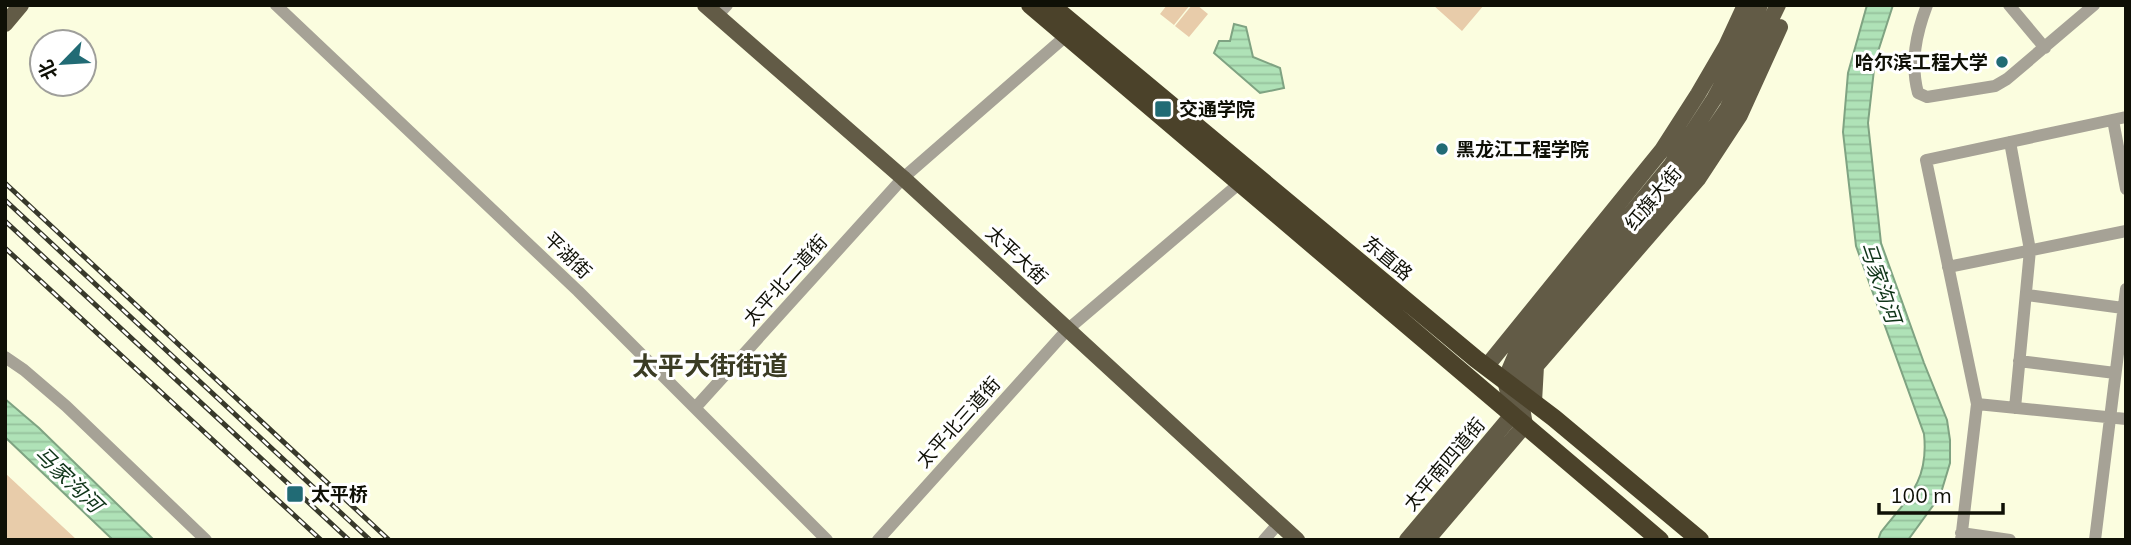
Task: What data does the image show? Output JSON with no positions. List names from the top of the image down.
{
  "streets": {
    "highway": ["东直路"],
    "main road": ["红旗大街", "太平大街", "太平南四道街"],
    "street": ["平湖街", "太平北二道街", "太平北三道街"]
  },
  "crossings": [
    ["红旗大街", "东直路"],
    ["平湖街", "太平北二道街"],
    ["太平大街", "太平北二道街"],
    ["太平大街", "太平北三道街"],
    ["东直路", "太平北二道街"],
    ["东直路", "太平北三道街"],
    ["东直路", "太平南四道街"]
  ],
  "districts": ["太平大街街道"],
  "water": ["马家沟河"],
  "places": {
    "other": ["哈尔滨工程大学", "黑龙江工程学院"],
    "transit": ["交通学院", "太平桥"]
  },
  "scale_bar": "100 m",
  "north": "bottom left"
}
